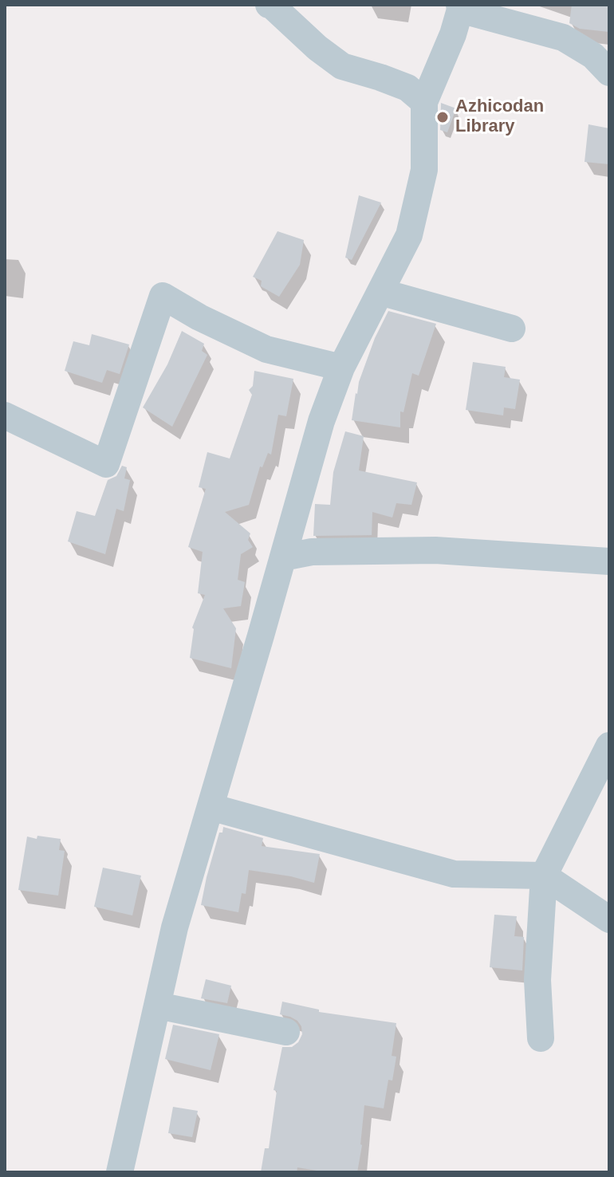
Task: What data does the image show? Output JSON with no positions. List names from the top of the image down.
{
  "places": ["Azhicodan Library"]
}
